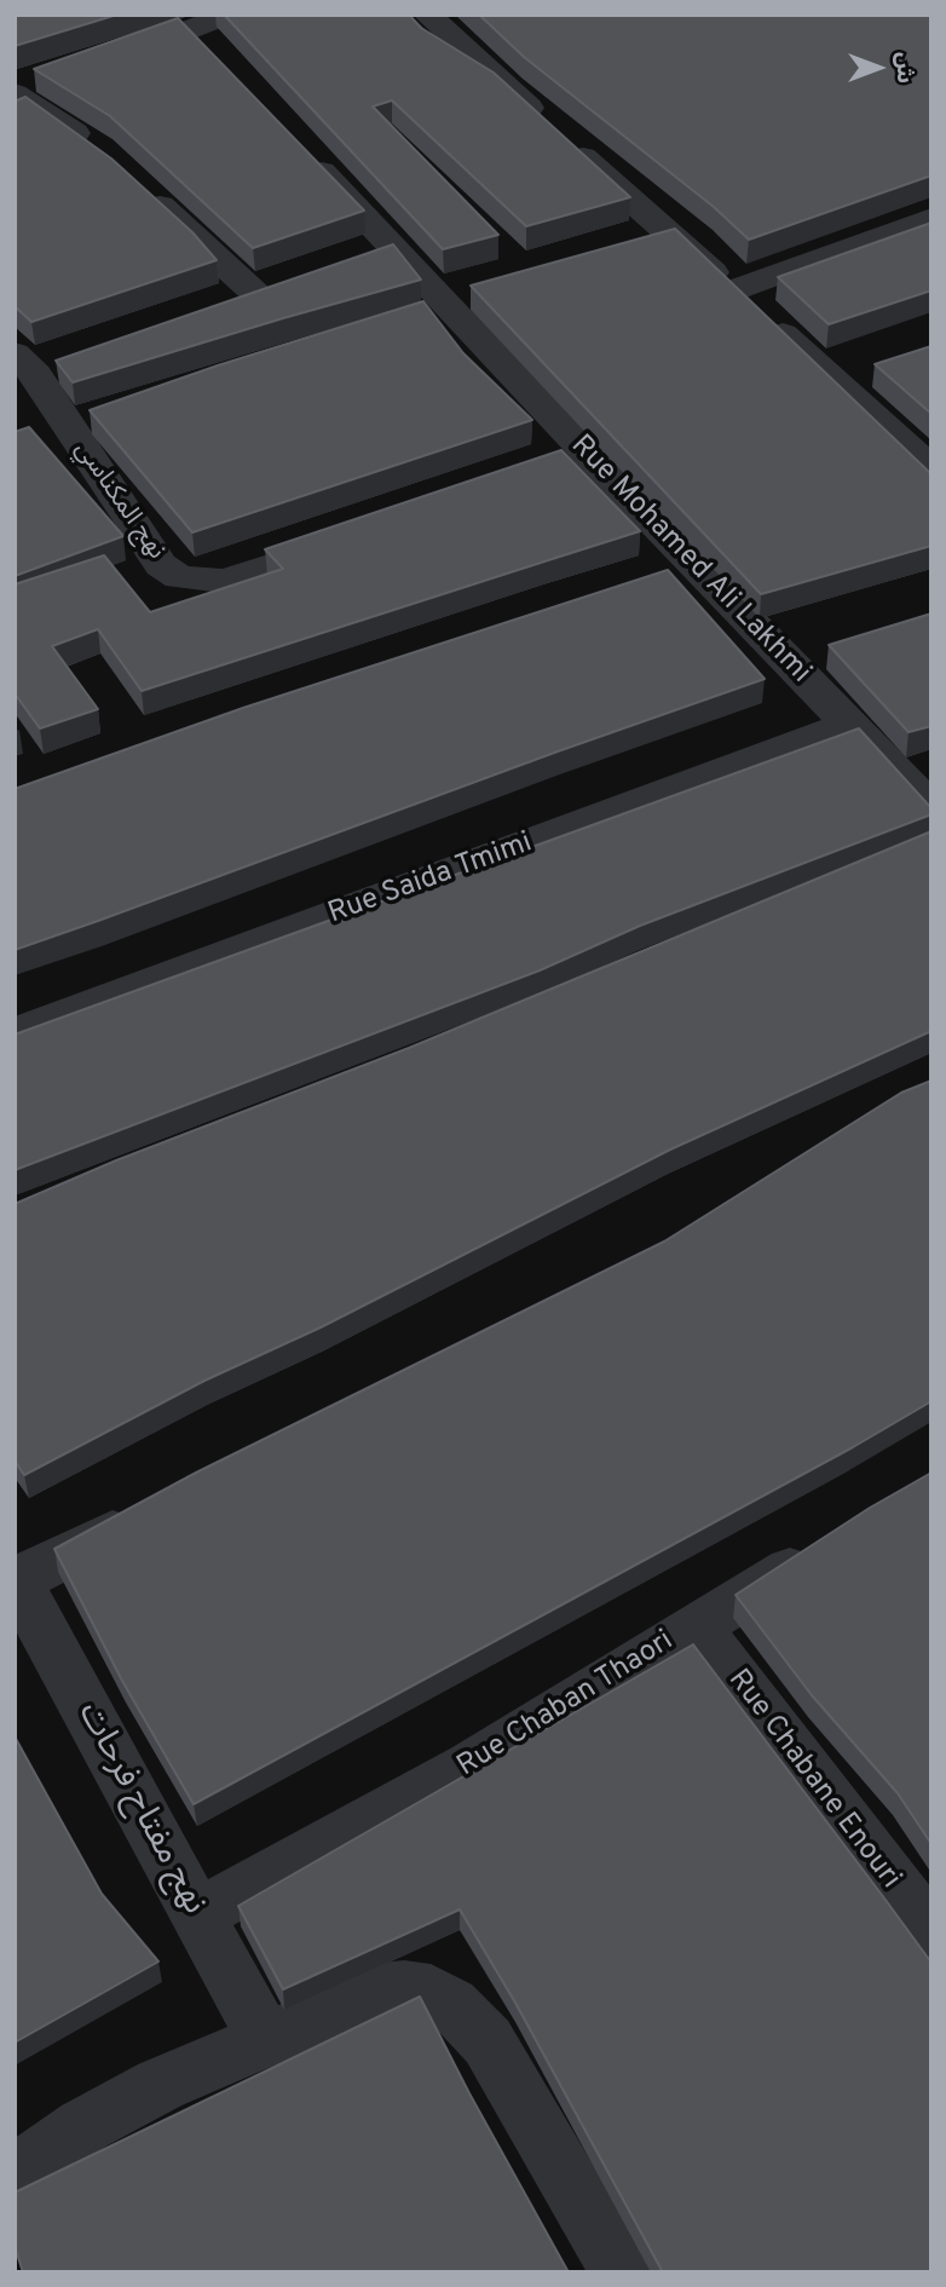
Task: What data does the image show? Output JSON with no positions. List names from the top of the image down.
{
  "streets": {
    "street": [
      "نهج المكناسي",
      "Rue Mohamed Ali Lakhmi",
      "Rue Saida Tmimi",
      "Rue Chaban Thaori",
      "Rue Chabane Enouri",
      "نهج مفتاح فرحات"
    ]
  },
  "crossings": [
    ["Rue Mohamed Ali Lakhmi", "Rue Saida Tmimi"],
    ["Rue Chaban Thaori", "Rue Chabane Enouri"],
    ["Rue Chaban Thaori", "نهج مفتاح فرحات"]
  ],
  "north": "right"
}
